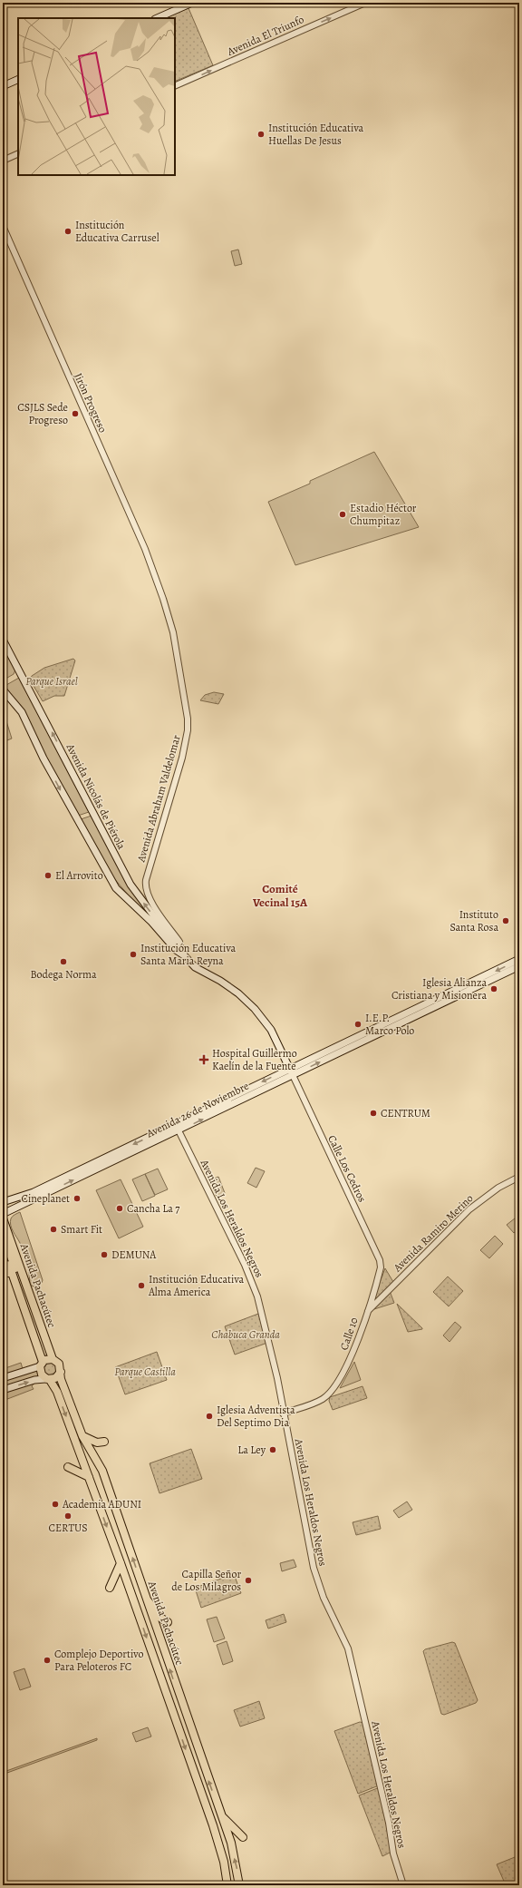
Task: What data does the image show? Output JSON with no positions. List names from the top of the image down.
{
  "streets": {
    "main road": ["Avenida Nicolás de Piérola", "Avenida 26 de Noviembre", "Avenida Pachacútec"],
    "street": [
      "Avenida El Triunfo",
      "Jirón Progreso",
      "Avenida Abraham Valdelomar",
      "Calle Los Cedros",
      "Avenida Los Heraldos Negros",
      "Avenida Ramiro Merino",
      "Calle 10"
    ]
  },
  "crossings": [
    ["Jirón Progreso", "Avenida Abraham Valdelomar"],
    ["Avenida Nicolás de Piérola", "Avenida Abraham Valdelomar"],
    ["Avenida Nicolás de Piérola", "Avenida 26 de Noviembre"],
    ["Avenida Nicolás de Piérola", "Calle Los Cedros"],
    ["Avenida 26 de Noviembre", "Calle Los Cedros"],
    ["Avenida 26 de Noviembre", "Avenida Los Heraldos Negros"],
    ["Calle Los Cedros", "Calle 10"],
    ["Avenida Los Heraldos Negros", "Calle 10"],
    ["Avenida Ramiro Merino", "Calle 10"]
  ],
  "one_way": ["Avenida El Triunfo"],
  "districts": ["Comité Vecinal 15A"],
  "parks": ["Parque Israel", "Chabuca Granda", "Parque Castilla"],
  "places": {
    "other": [
      "Institución Educativa Huellas De Jesus",
      "Institución Educativa Carrusel",
      "CSJLS Sede Progreso",
      "Estadio Héctor Chumpitaz",
      "El Arrovito",
      "Instituto Santa Rosa",
      "Institución Educativa Santa Maria Reyna",
      "Bodega Norma",
      "Iglesia Alianza Cristiana y Misionera",
      "I.E.P. Marco Polo",
      "CENTRUM",
      "Cineplanet",
      "Cancha La 7",
      "Smart Fit",
      "DEMUNA",
      "Institución Educativa Alma America",
      "Iglesia Adventista Del Septimo Dia",
      "La Ley",
      "Academia ADUNI",
      "CERTUS",
      "Capilla Señor de Los Milagros",
      "Complejo Deportivo Para Peloteros FC"
    ],
    "health": ["Hospital Guillermo Kaelín de la Fuente"]
  }
}
